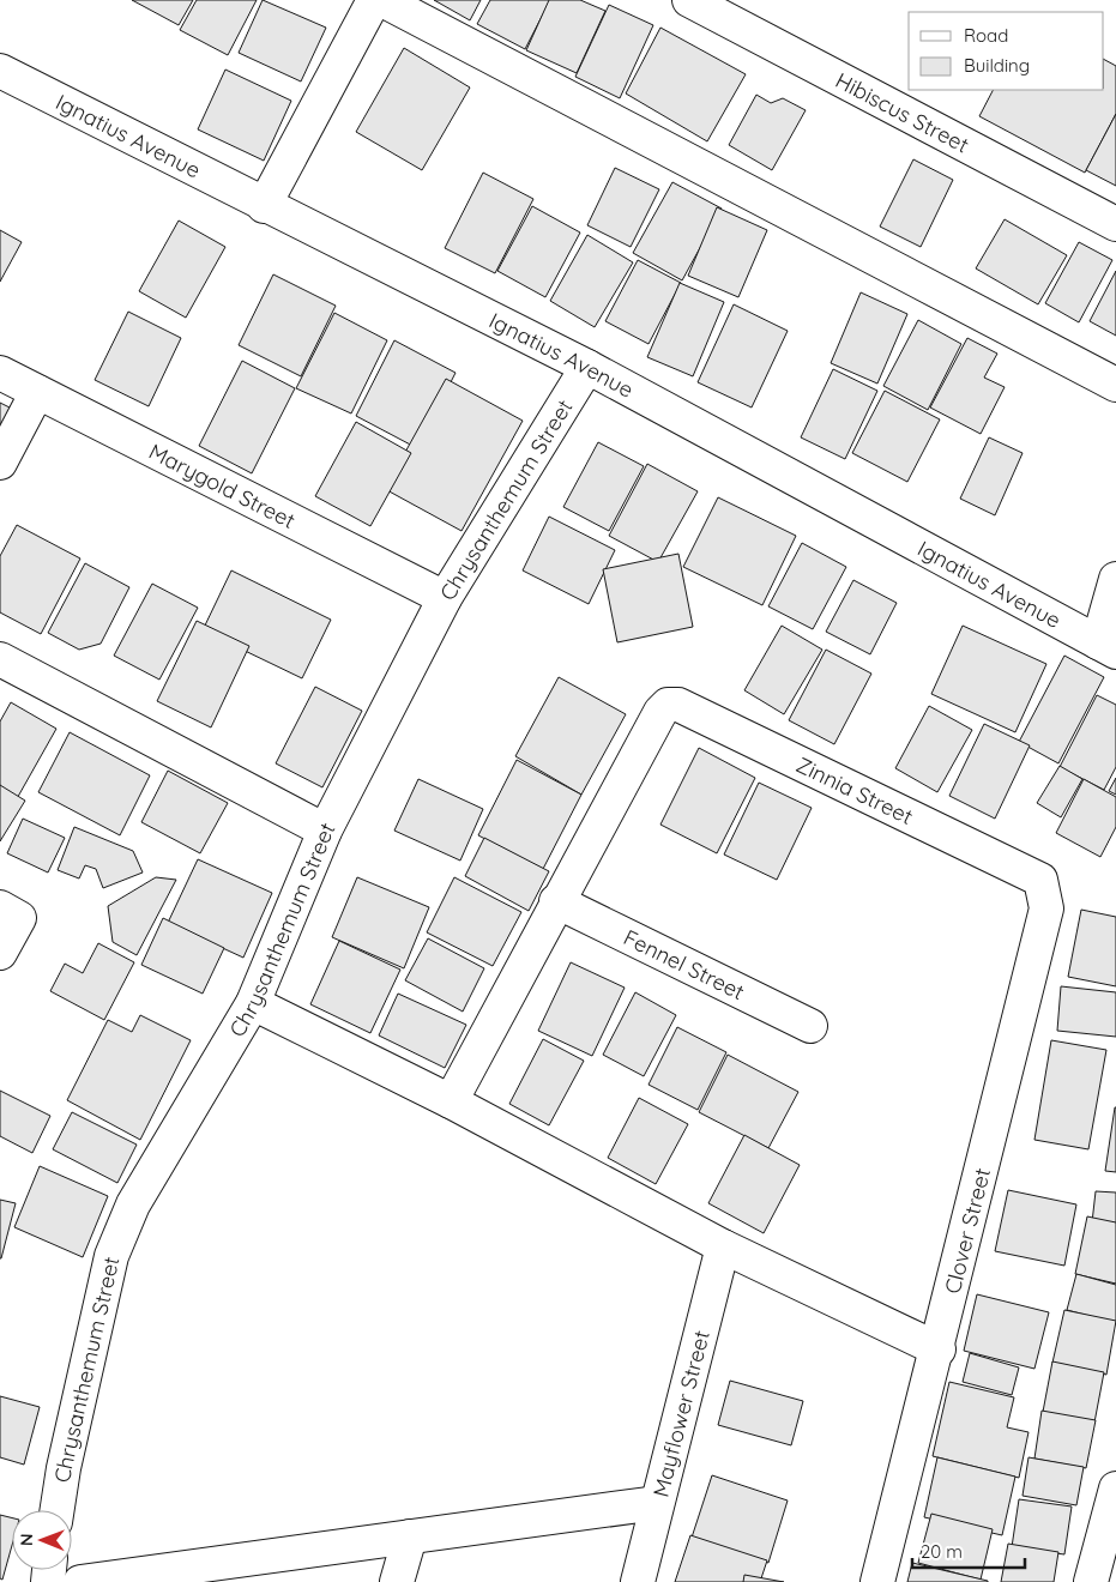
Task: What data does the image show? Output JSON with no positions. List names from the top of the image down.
{
  "streets": {
    "street": [
      "Hibiscus Street",
      "Ignatius Avenue",
      "Marygold Street",
      "Chrysanthemum Street",
      "Zinnia Street",
      "Fennel Street",
      "Clover Street",
      "Mayflower Street"
    ]
  },
  "crossings": [
    ["Ignatius Avenue", "Chrysanthemum Street"],
    ["Marygold Street", "Chrysanthemum Street"],
    ["Zinnia Street", "Fennel Street"],
    ["Zinnia Street", "Clover Street"]
  ],
  "legend": ["Road", "Building"],
  "scale_bar": "20 m",
  "north": "left"
}
